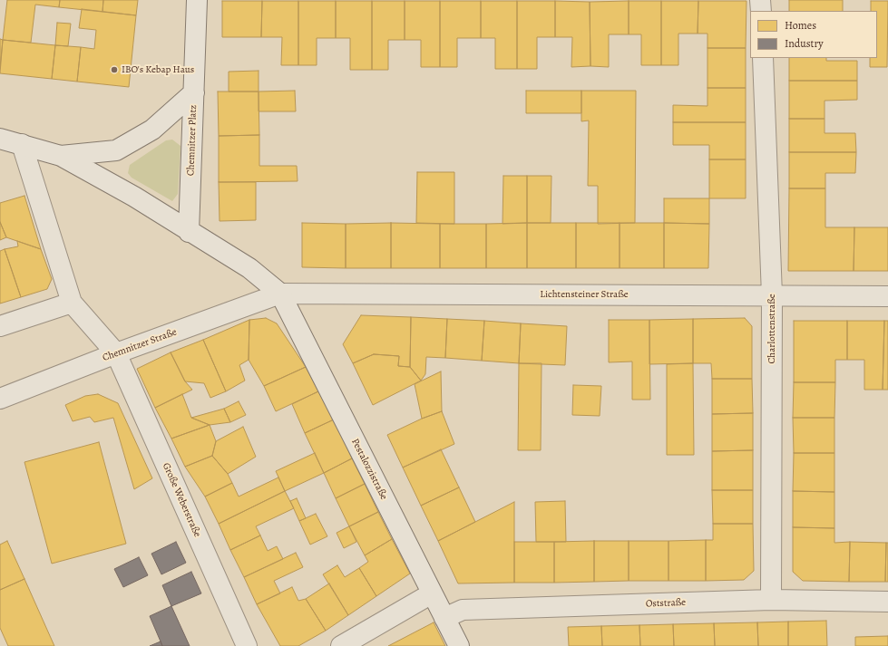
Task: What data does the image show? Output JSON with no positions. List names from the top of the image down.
{
  "streets": {
    "street": [
      "Chemnitzer Platz",
      "Lichtensteiner Straße",
      "Charlottenstraße",
      "Chemnitzer Straße",
      "Pestalozzistraße",
      "Große Weberstraße",
      "Oststraße"
    ]
  },
  "crossings": [
    ["Chemnitzer Platz", "Lichtensteiner Straße"],
    ["Chemnitzer Platz", "Chemnitzer Straße"],
    ["Chemnitzer Platz", "Pestalozzistraße"],
    ["Lichtensteiner Straße", "Charlottenstraße"],
    ["Lichtensteiner Straße", "Chemnitzer Straße"],
    ["Lichtensteiner Straße", "Pestalozzistraße"],
    ["Charlottenstraße", "Oststraße"],
    ["Chemnitzer Straße", "Pestalozzistraße"],
    ["Chemnitzer Straße", "Große Weberstraße"],
    ["Pestalozzistraße", "Oststraße"]
  ],
  "places": ["IBO's Kebap Haus"],
  "legend": ["Homes", "Industry"]
}
